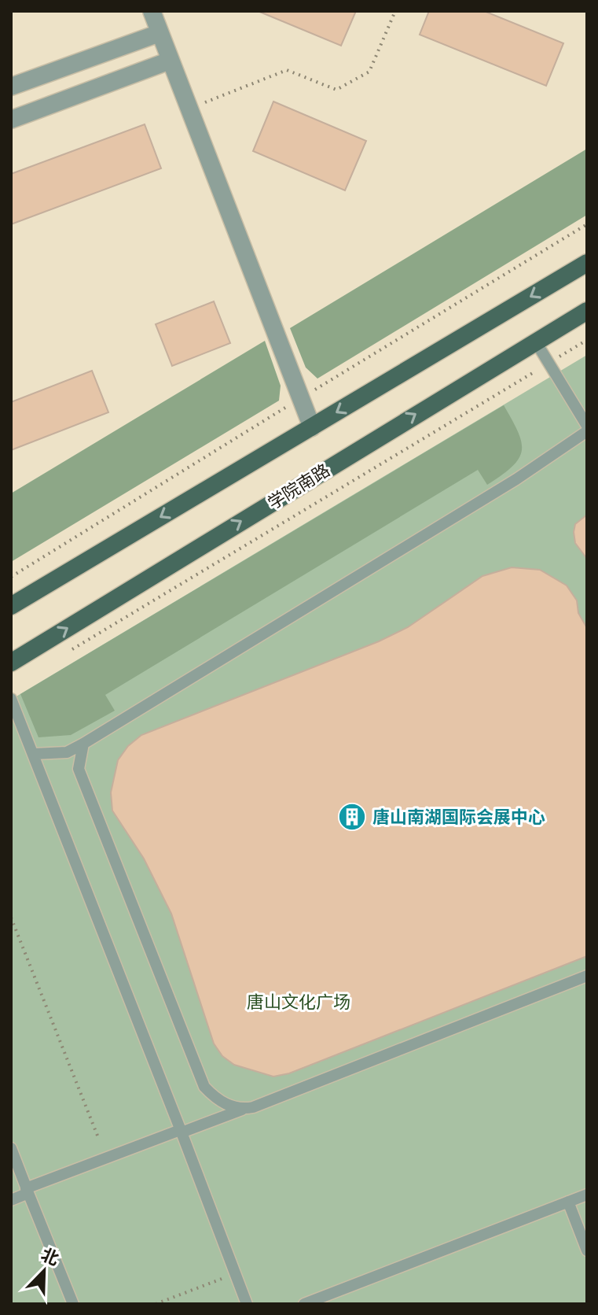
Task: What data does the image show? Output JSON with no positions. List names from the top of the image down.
{
  "streets": {
    "main road": ["学院南路"]
  },
  "parks": ["唐山文化广场"],
  "places": {
    "building": ["唐山南湖国际会展中心"]
  },
  "north": "top right"
}
